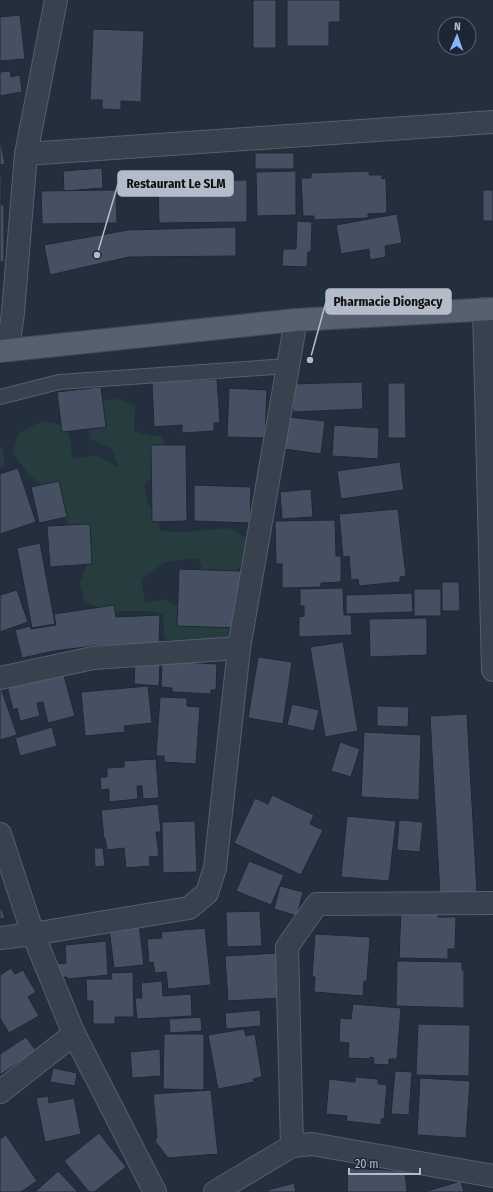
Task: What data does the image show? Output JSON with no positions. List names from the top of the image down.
{
  "places": ["Restaurant Le SLM", "Pharmacie Diongacy"],
  "scale_bar": "20 m",
  "north": "top"
}
